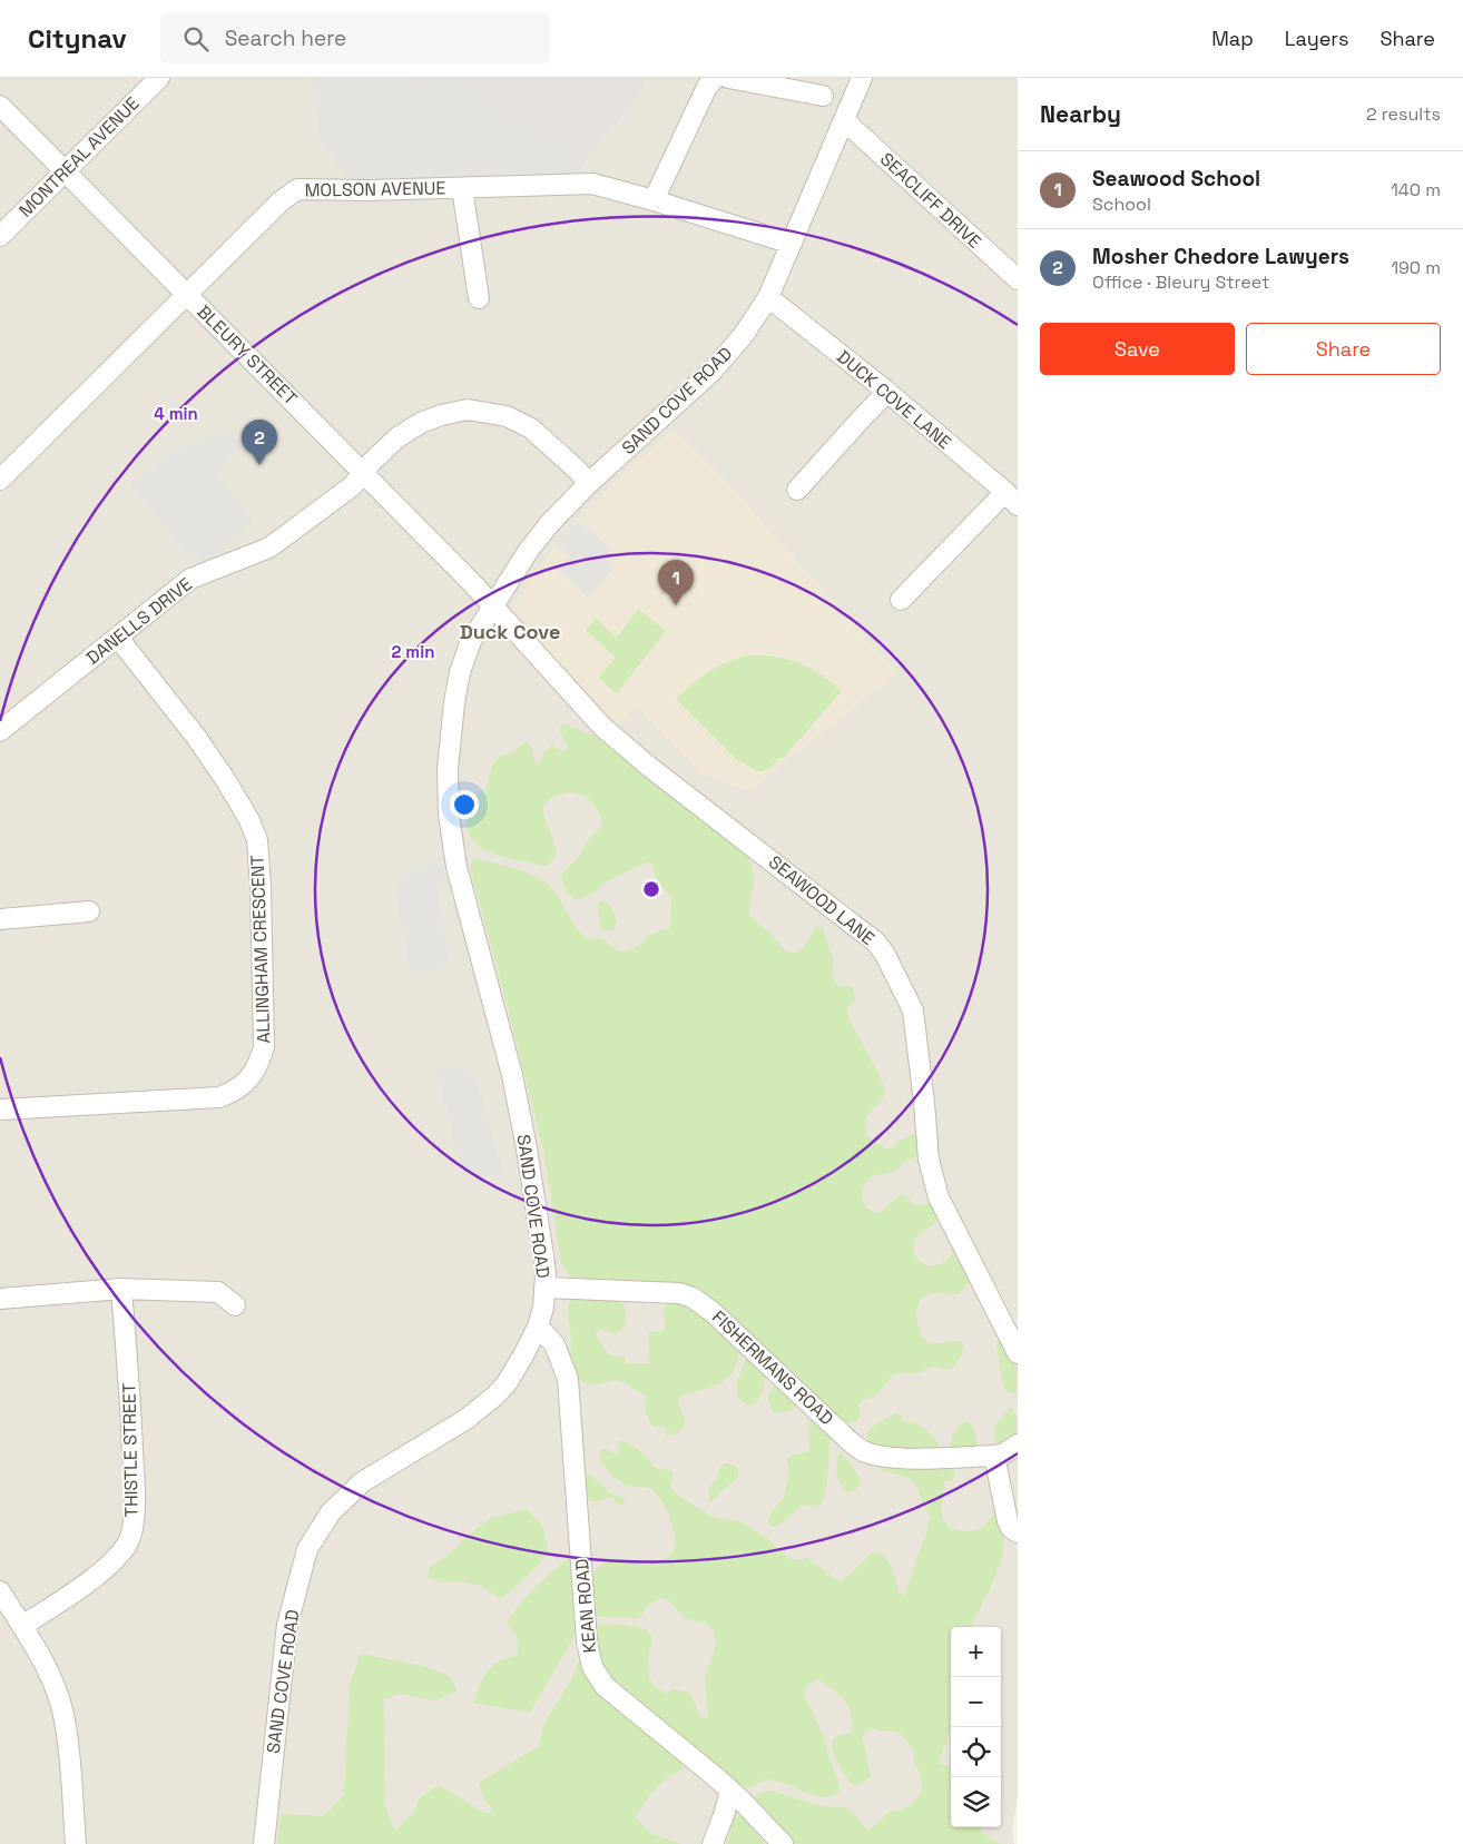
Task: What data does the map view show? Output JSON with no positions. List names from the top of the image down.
{
  "streets": {
    "street": [
      "MONTREAL AVENUE",
      "MOLSON AVENUE",
      "SEACLIFF DRIVE",
      "BLEURY STREET",
      "DUCK COVE LANE",
      "SAND COVE ROAD",
      "DANELLS DRIVE",
      "SEAWOOD LANE",
      "ALLINGHAM CRESCENT",
      "FISHERMANS ROAD",
      "THISTLE STREET",
      "KEAN ROAD"
    ]
  },
  "crossings": [
    ["MONTREAL AVENUE", "BLEURY STREET"],
    ["MOLSON AVENUE", "BLEURY STREET"],
    ["MOLSON AVENUE", "SAND COVE ROAD"],
    ["SEACLIFF DRIVE", "SAND COVE ROAD"],
    ["BLEURY STREET", "SAND COVE ROAD"],
    ["BLEURY STREET", "DANELLS DRIVE"],
    ["BLEURY STREET", "SEAWOOD LANE"],
    ["DUCK COVE LANE", "SAND COVE ROAD"],
    ["SAND COVE ROAD", "DANELLS DRIVE"],
    ["SAND COVE ROAD", "SEAWOOD LANE"],
    ["SAND COVE ROAD", "FISHERMANS ROAD"],
    ["SAND COVE ROAD", "KEAN ROAD"],
    ["DANELLS DRIVE", "ALLINGHAM CRESCENT"]
  ],
  "districts": ["Duck Cove"],
  "page": {
    "header": "Citynav",
    "search": "Search here",
    "nav": ["Map", "Layers", "Share"],
    "heading": ["Nearby", "2 results"],
    "list": [
      {
        "mark": "1",
        "name": "Seawood School",
        "note": "School",
        "value": "140 m"
      },
      {
        "mark": "2",
        "name": "Mosher Chedore Lawyers",
        "note": "Office · Bleury Street",
        "value": "190 m"
      }
    ],
    "buttons": ["Save", "Share"],
    "pins": ["2", "1"],
    "map_buttons": ["+", "−"]
  },
  "rings": ["4 min", "2 min"]
}
